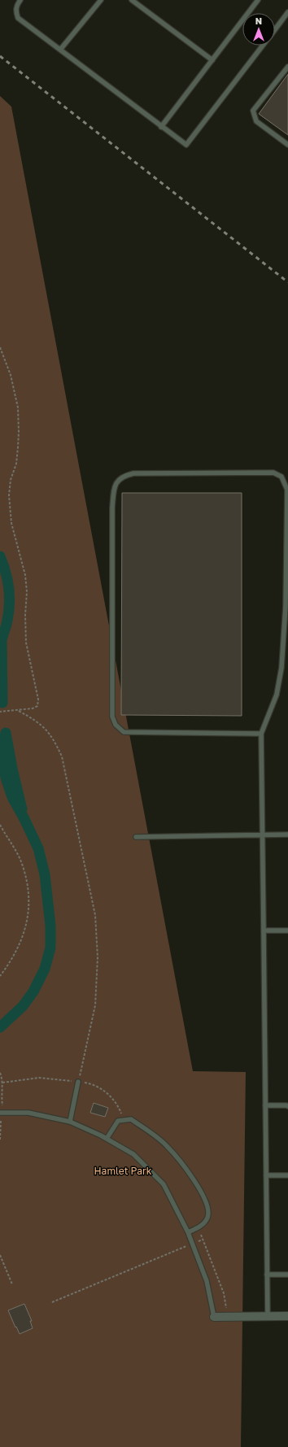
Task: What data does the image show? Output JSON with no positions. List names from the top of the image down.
{
  "parks": ["Hamlet Park"],
  "north": "top"
}
